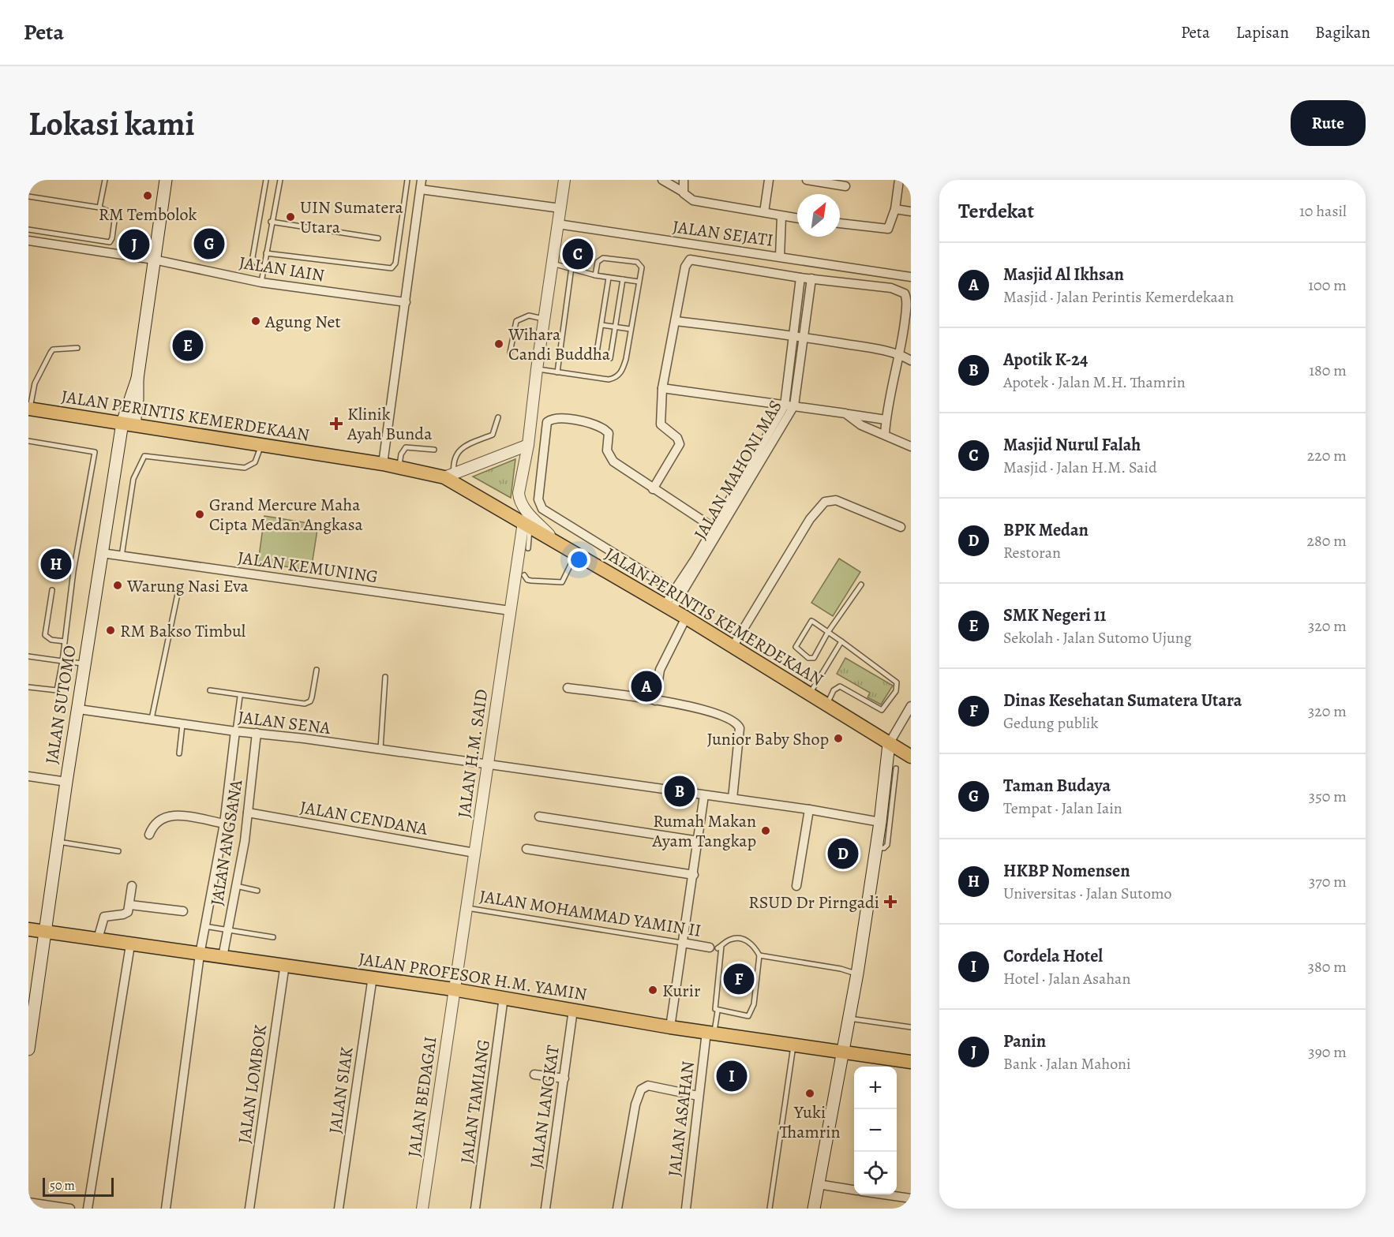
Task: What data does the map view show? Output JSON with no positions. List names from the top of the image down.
{
  "streets": {
    "main road": ["JALAN PERINTIS KEMERDEKAAN", "JALAN SUTOMO", "JALAN PROFESOR H.M. YAMIN"],
    "street": [
      "JALAN SEJATI",
      "JALAN IAIN",
      "JALAN MAHONI MAS",
      "JALAN KEMUNING",
      "JALAN SENA",
      "JALAN H.M. SAID",
      "JALAN CENDANA",
      "JALAN ANGSANA",
      "JALAN MOHAMMAD YAMIN II",
      "JALAN LOMBOK",
      "JALAN SIAK",
      "JALAN BEDAGAI",
      "JALAN TAMIANG",
      "JALAN LANGKAT",
      "JALAN ASAHAN"
    ]
  },
  "crossings": [
    ["JALAN IAIN", "JALAN SUTOMO"],
    ["JALAN PERINTIS KEMERDEKAAN", "JALAN MAHONI MAS"],
    ["JALAN PERINTIS KEMERDEKAAN", "JALAN SUTOMO"],
    ["JALAN PERINTIS KEMERDEKAAN", "JALAN H.M. SAID"],
    ["JALAN KEMUNING", "JALAN SUTOMO"],
    ["JALAN KEMUNING", "JALAN H.M. SAID"],
    ["JALAN SUTOMO", "JALAN SENA"],
    ["JALAN SUTOMO", "JALAN PROFESOR H.M. YAMIN"],
    ["JALAN SENA", "JALAN H.M. SAID"],
    ["JALAN SENA", "JALAN ANGSANA"],
    ["JALAN H.M. SAID", "JALAN CENDANA"],
    ["JALAN H.M. SAID", "JALAN MOHAMMAD YAMIN II"],
    ["JALAN H.M. SAID", "JALAN PROFESOR H.M. YAMIN"],
    ["JALAN H.M. SAID", "JALAN BEDAGAI"],
    ["JALAN CENDANA", "JALAN ANGSANA"],
    ["JALAN ANGSANA", "JALAN PROFESOR H.M. YAMIN"],
    ["JALAN PROFESOR H.M. YAMIN", "JALAN LOMBOK"],
    ["JALAN PROFESOR H.M. YAMIN", "JALAN SIAK"],
    ["JALAN PROFESOR H.M. YAMIN", "JALAN BEDAGAI"],
    ["JALAN PROFESOR H.M. YAMIN", "JALAN TAMIANG"],
    ["JALAN PROFESOR H.M. YAMIN", "JALAN LANGKAT"],
    ["JALAN PROFESOR H.M. YAMIN", "JALAN ASAHAN"]
  ],
  "places": {
    "other": [
      "RM Tembolok",
      "UIN Sumatera Utara",
      "Agung Net",
      "Wihara Candi Buddha",
      "Grand Mercure Maha Cipta Medan Angkasa",
      "Warung Nasi Eva",
      "RM Bakso Timbul",
      "Junior Baby Shop",
      "Rumah Makan Ayam Tangkap",
      "Kurir",
      "Yuki Thamrin"
    ],
    "health": ["Klinik Ayah Bunda", "RSUD Dr Pirngadi"]
  },
  "scale_bar": "50 m",
  "north": "top right",
  "page": {
    "header": "Peta",
    "nav": ["Peta", "Lapisan", "Bagikan"],
    "buttons": "Rute",
    "title": "Lokasi kami",
    "heading": ["Terdekat", "10 hasil"],
    "pins": [
      "G",
      "J",
      "C",
      "E",
      "H",
      "A",
      "B",
      "D",
      "F",
      "I"
    ],
    "list": [
      {
        "mark": "A",
        "name": "Masjid Al Ikhsan",
        "note": "Masjid · Jalan Perintis Kemerdekaan",
        "value": "100 m"
      },
      {
        "mark": "B",
        "name": "Apotik K-24",
        "note": "Apotek · Jalan M.H. Thamrin",
        "value": "180 m"
      },
      {
        "mark": "C",
        "name": "Masjid Nurul Falah",
        "note": "Masjid · Jalan H.M. Said",
        "value": "220 m"
      },
      {
        "mark": "D",
        "name": "BPK Medan",
        "note": "Restoran",
        "value": "280 m"
      },
      {
        "mark": "E",
        "name": "SMK Negeri 11",
        "note": "Sekolah · Jalan Sutomo Ujung",
        "value": "320 m"
      },
      {
        "mark": "F",
        "name": "Dinas Kesehatan Sumatera Utara",
        "note": "Gedung publik",
        "value": "320 m"
      },
      {
        "mark": "G",
        "name": "Taman Budaya",
        "note": "Tempat · Jalan Iain",
        "value": "350 m"
      },
      {
        "mark": "H",
        "name": "HKBP Nomensen",
        "note": "Universitas · Jalan Sutomo",
        "value": "370 m"
      },
      {
        "mark": "I",
        "name": "Cordela Hotel",
        "note": "Hotel · Jalan Asahan",
        "value": "380 m"
      },
      {
        "mark": "J",
        "name": "Panin",
        "note": "Bank · Jalan Mahoni",
        "value": "390 m"
      }
    ],
    "map_buttons": ["+", "−"],
    "scale": "50 m"
  }
}
